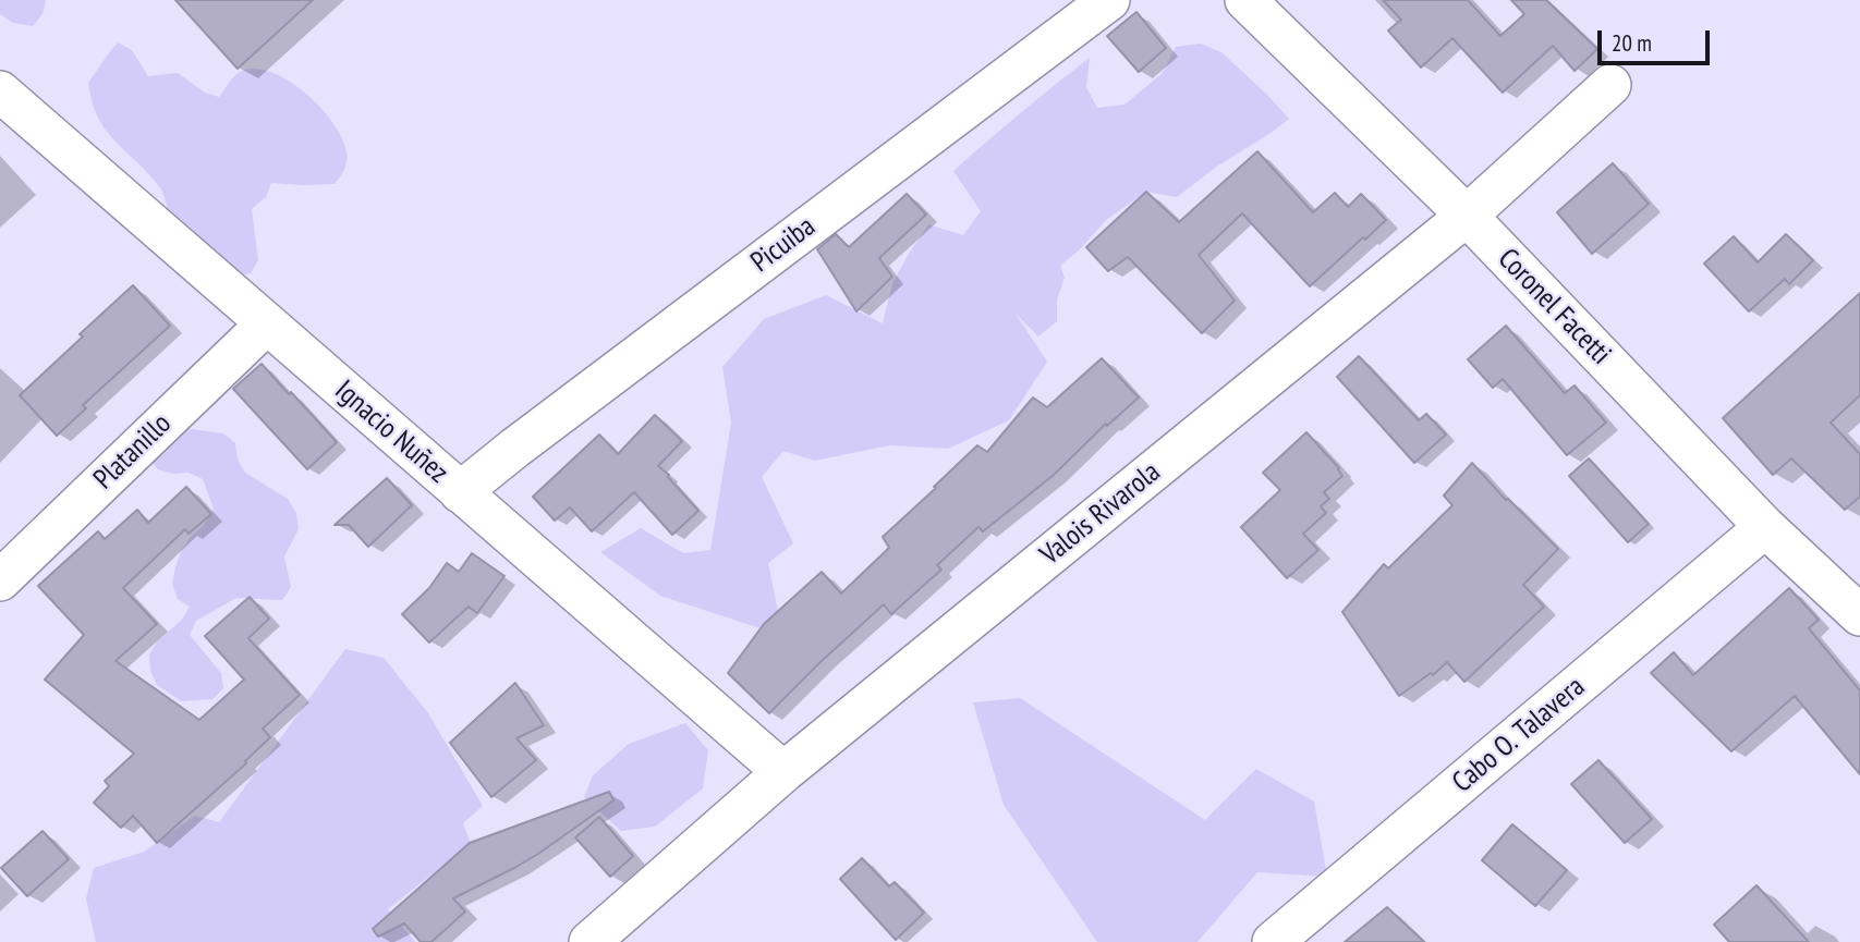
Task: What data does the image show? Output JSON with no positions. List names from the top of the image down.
{
  "streets": {
    "street": [
      "Picuiba",
      "Coronel Facetti",
      "Ignacio Nuñez",
      "Platanillo",
      "Valois Rivarola",
      "Cabo O. Talavera"
    ]
  },
  "crossings": [
    ["Picuiba", "Ignacio Nuñez"],
    ["Coronel Facetti", "Valois Rivarola"],
    ["Coronel Facetti", "Cabo O. Talavera"],
    ["Ignacio Nuñez", "Platanillo"],
    ["Ignacio Nuñez", "Valois Rivarola"]
  ],
  "scale_bar": "20 m"
}
